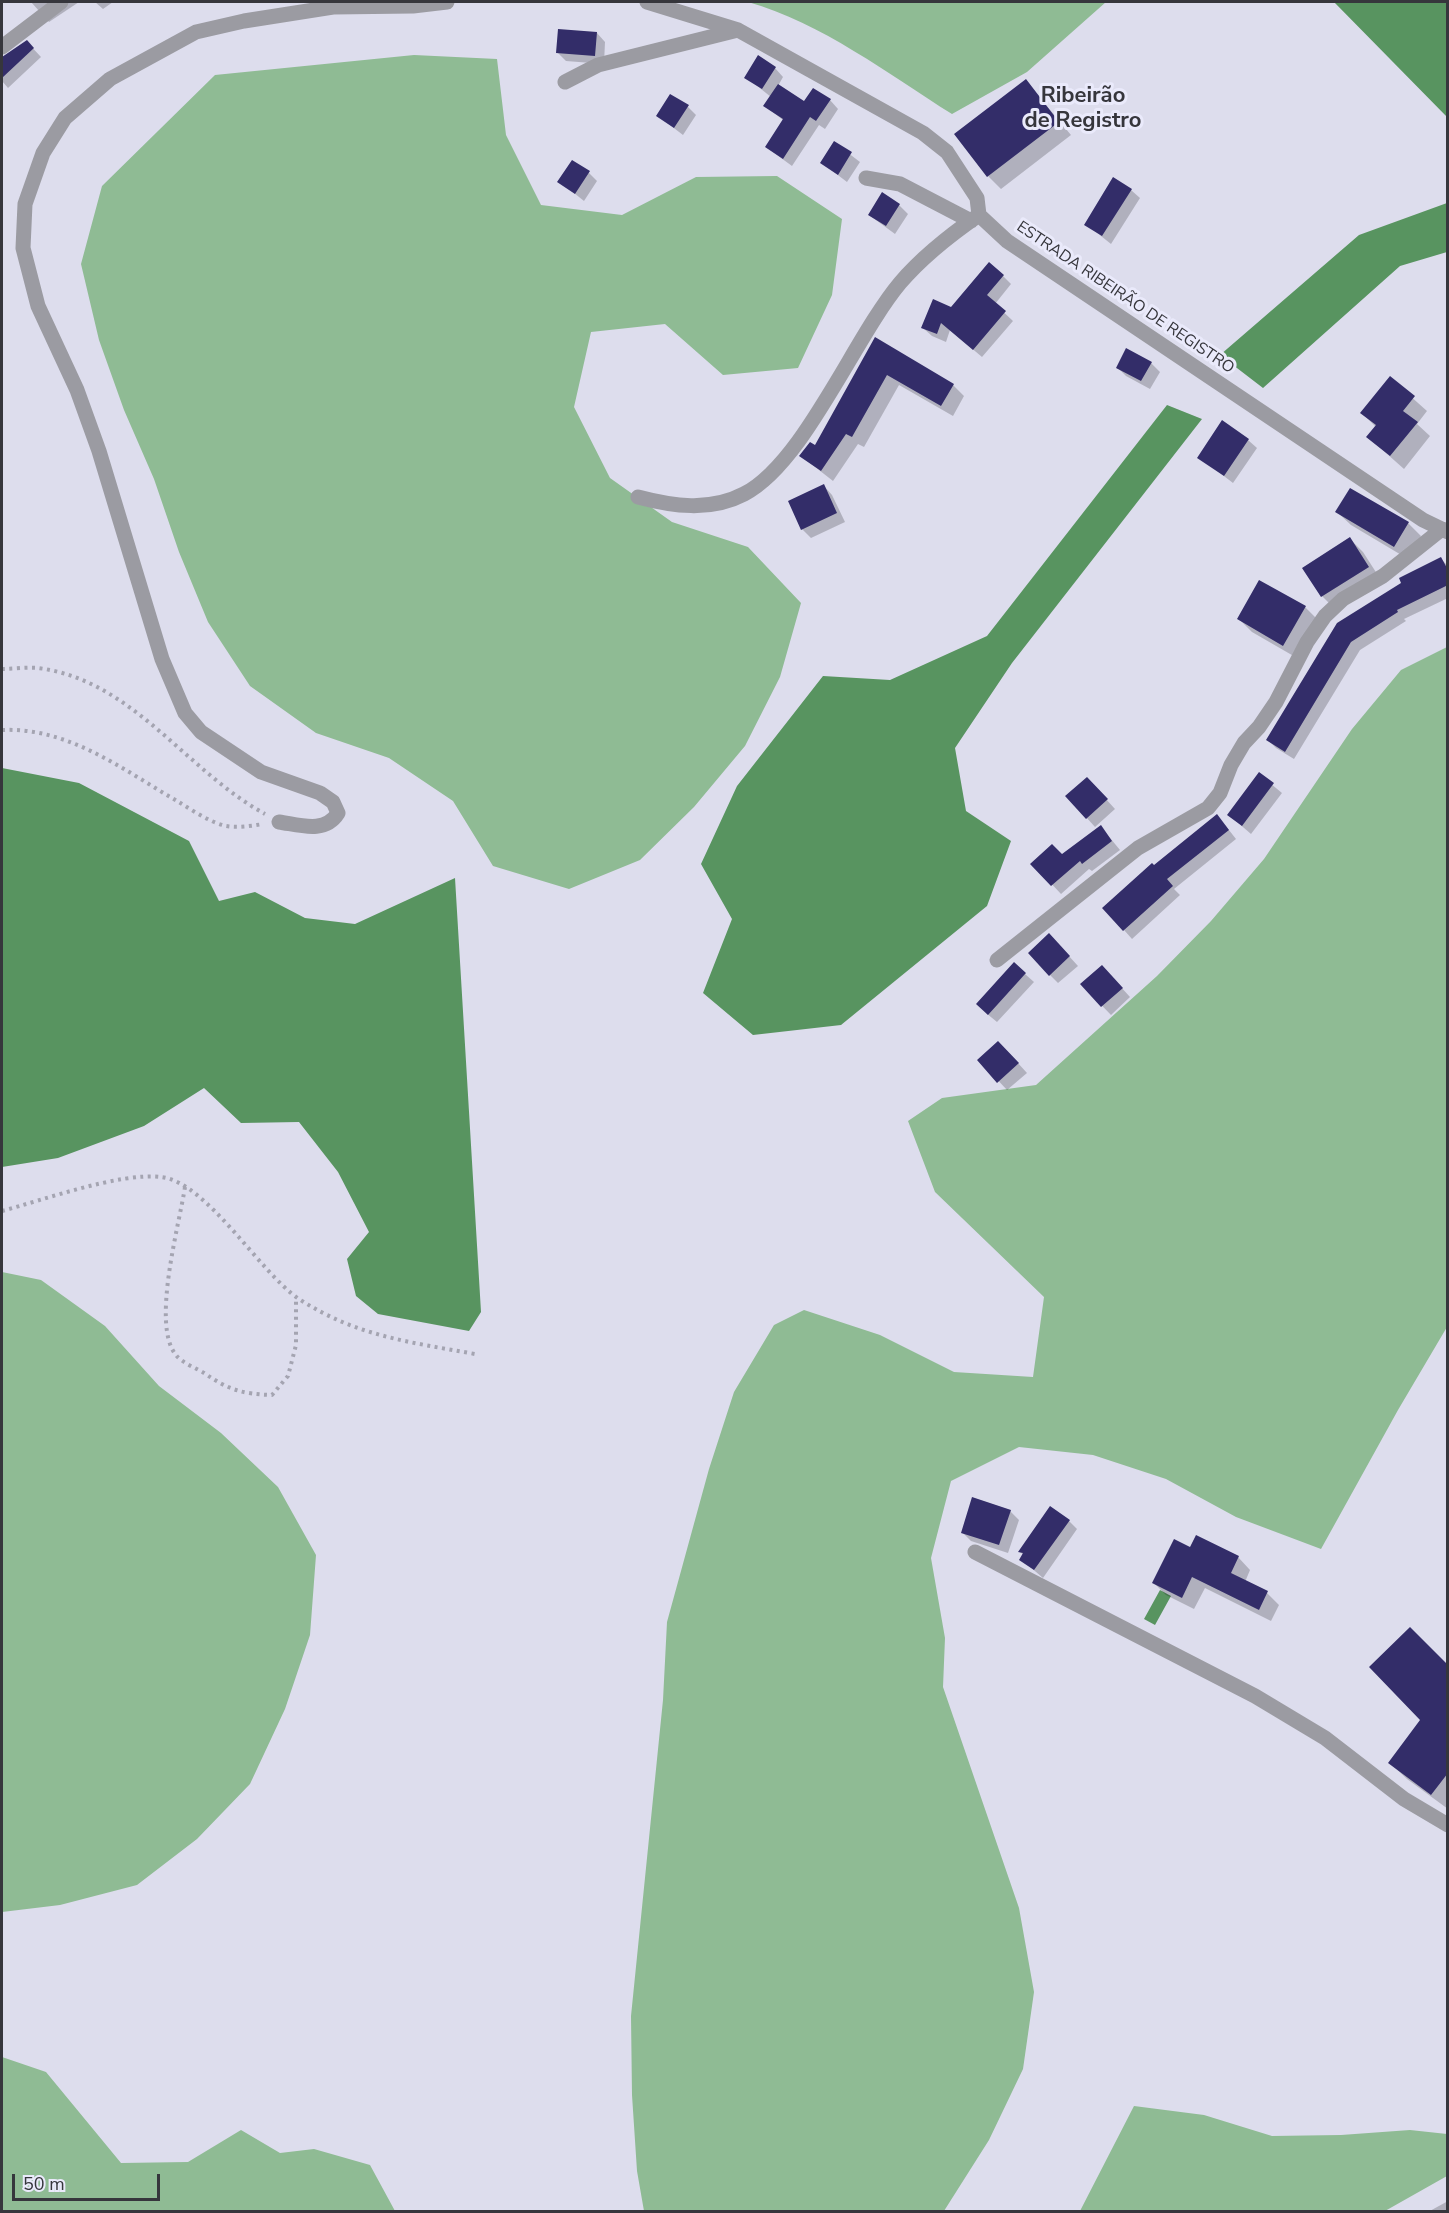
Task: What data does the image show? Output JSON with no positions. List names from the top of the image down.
{
  "streets": {
    "street": ["ESTRADA RIBEIRÃO DE REGISTRO"]
  },
  "districts": ["Ribeirão de Registro"],
  "scale_bar": "50 m"
}
